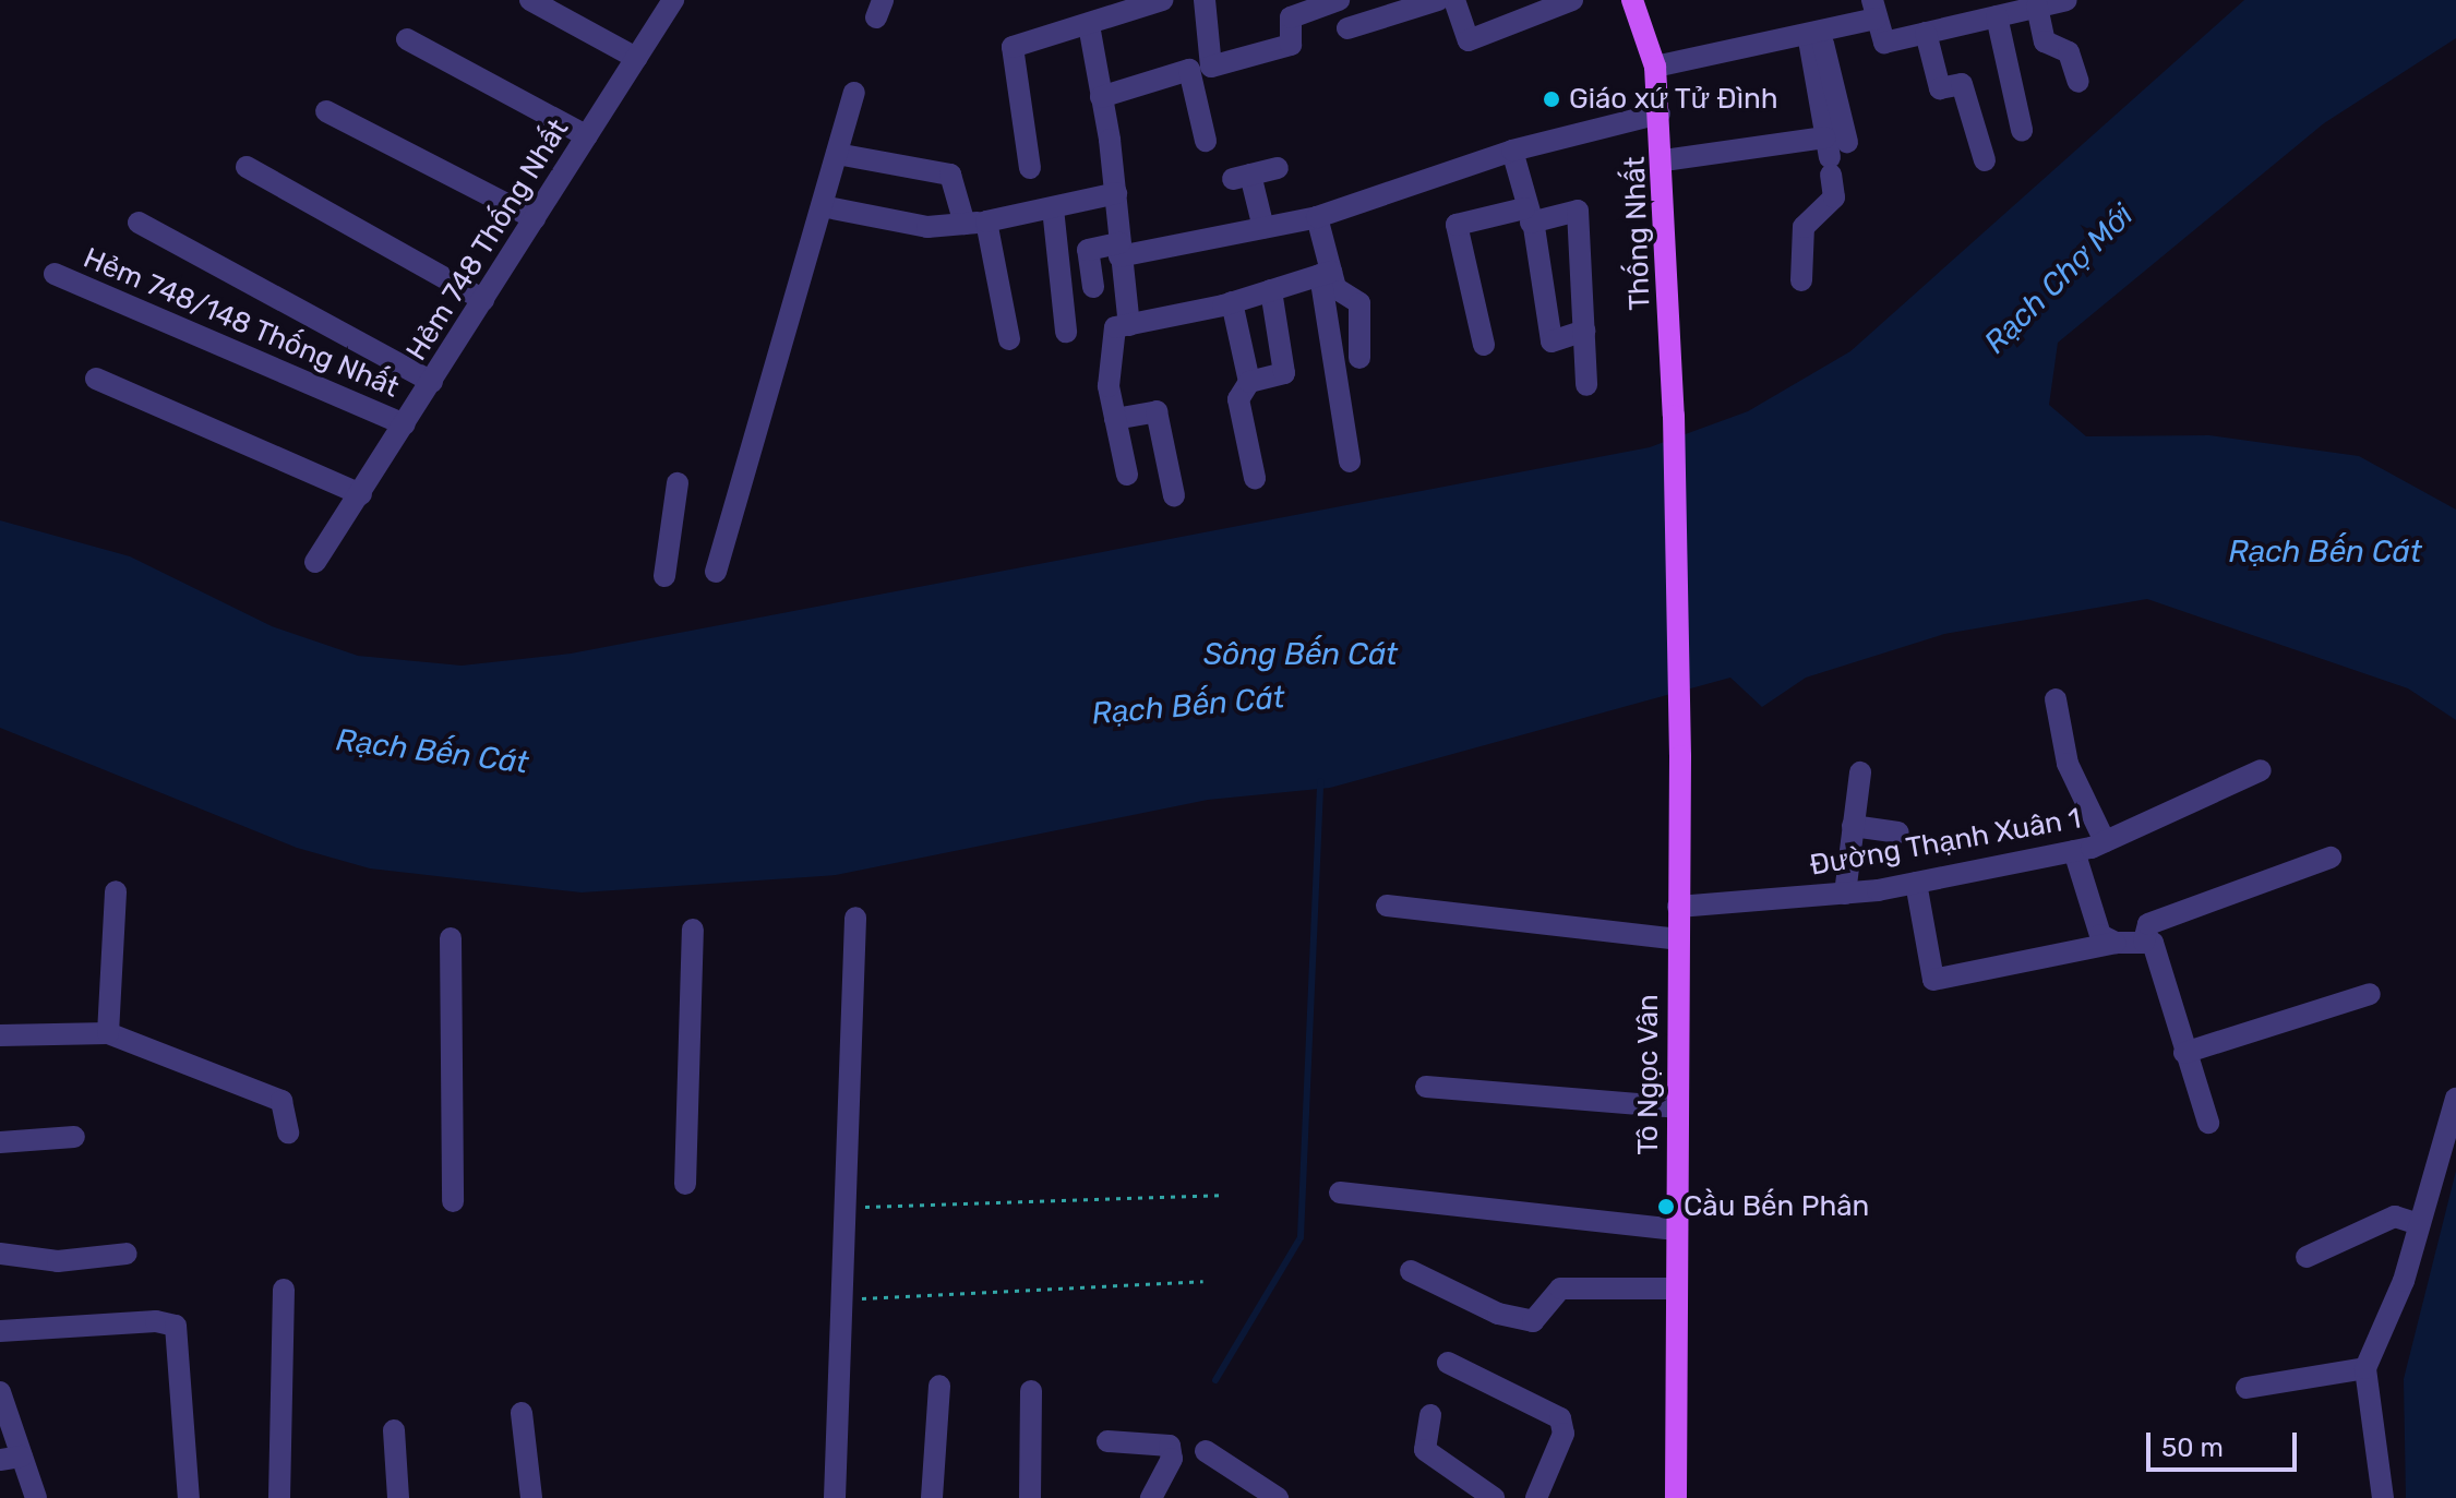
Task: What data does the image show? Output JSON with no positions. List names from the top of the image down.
{
  "streets": {
    "main road": ["Thống Nhất", "Tô Ngọc Vân"],
    "street": ["Hẻm 748 Thống Nhất", "Hẻm 748/148 Thống Nhất", "Đường Thạnh Xuân 1"]
  },
  "crossings": [
    ["Thống Nhất", "Tô Ngọc Vân"],
    ["Hẻm 748 Thống Nhất", "Hẻm 748/148 Thống Nhất"],
    ["Đường Thạnh Xuân 1", "Tô Ngọc Vân"]
  ],
  "water": ["Rạch Chợ Mới", "Rạch Bến Cát", "Sông Bến Cát"],
  "places": ["Giáo xứ Tử Đình", "Cầu Bến Phân"],
  "scale_bar": "50 m"
}
